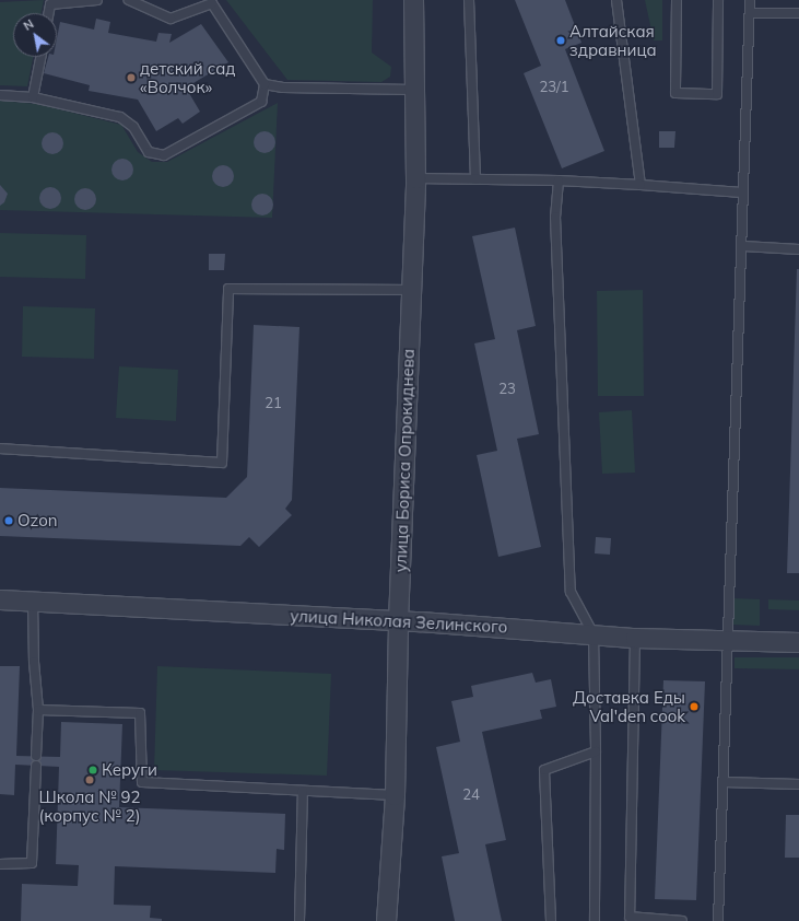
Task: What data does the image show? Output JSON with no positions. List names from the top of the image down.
{
  "streets": {
    "street": ["улица Бориса Опрокиднева", "улица Николая Зелинского"]
  },
  "crossings": [
    ["улица Бориса Опрокиднева", "улица Николая Зелинского"]
  ],
  "places": [
    "Алтайская здравница",
    "детский сад «Волчок»",
    "Ozon",
    "Доставка Еды Val'den cook",
    "Керуги",
    "Школа № 92 (корпус № 2)"
  ],
  "house_numbers": [
    "23/1",
    "23",
    "21",
    "24"
  ],
  "north": "top left"
}
